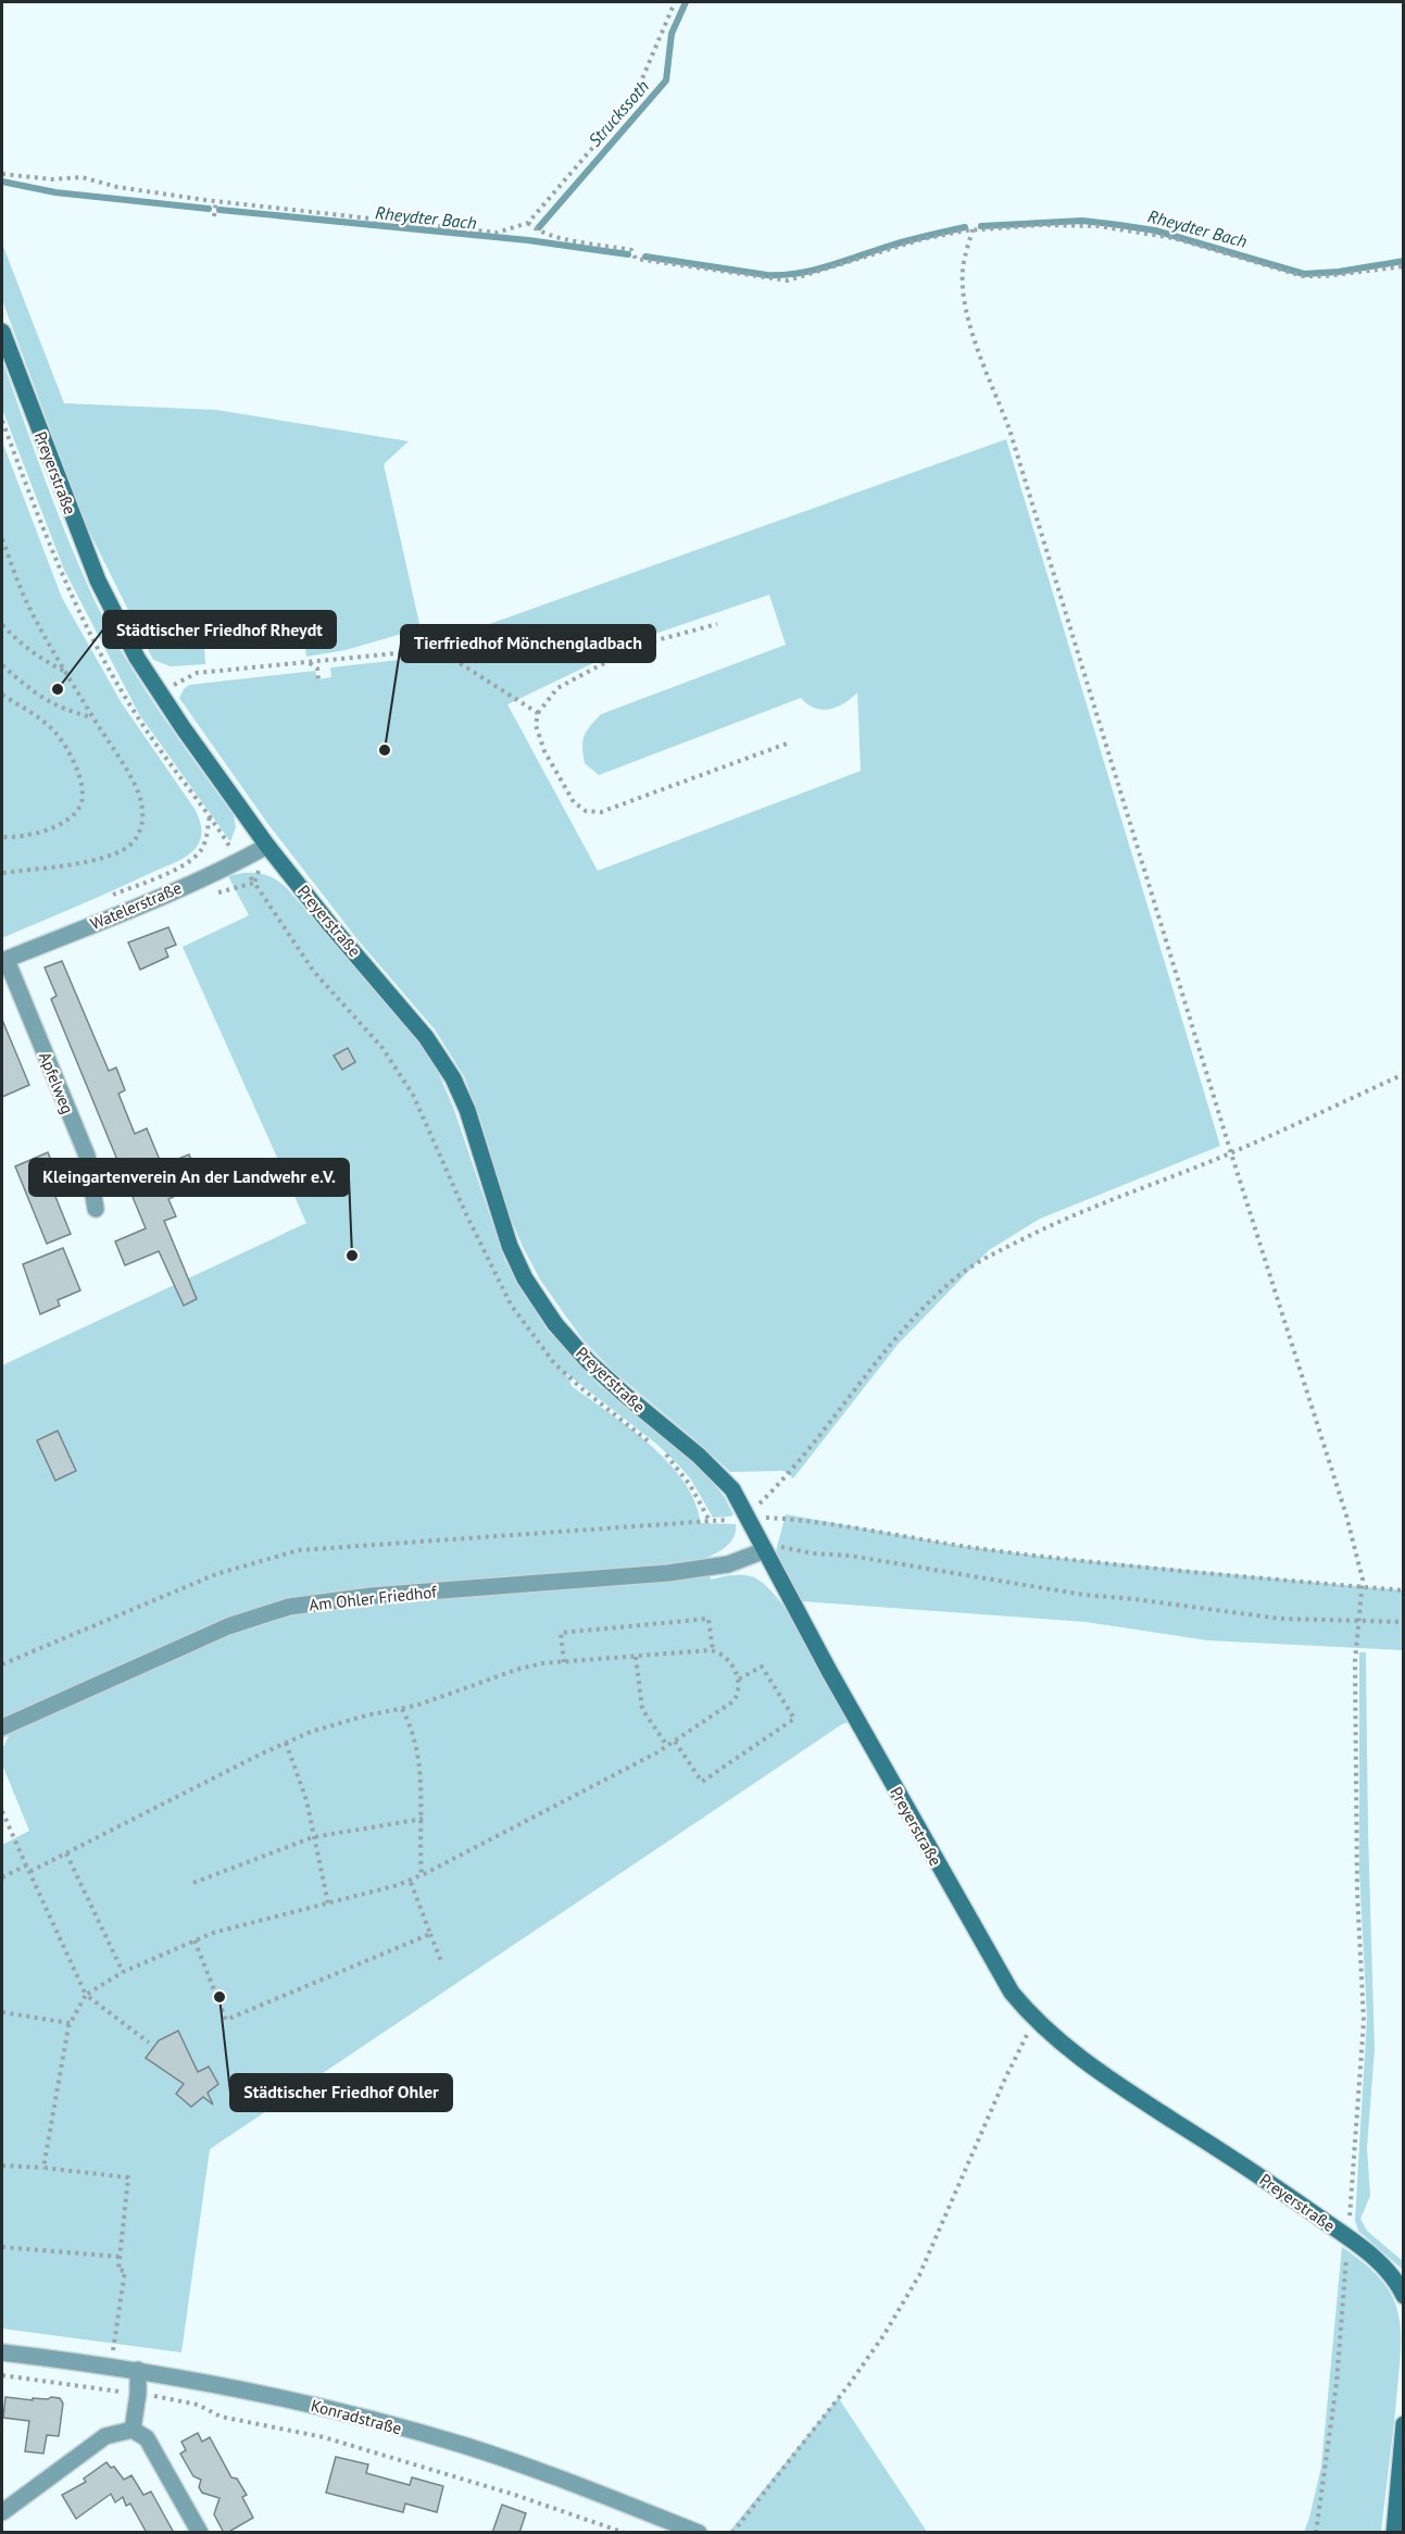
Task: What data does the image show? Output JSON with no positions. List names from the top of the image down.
{
  "streets": {
    "main road": ["Preyerstraße"],
    "street": [
      "Watelerstraße",
      "Apfelweg",
      "Am Ohler Friedhof",
      "Konradstraße"
    ]
  },
  "crossings": [
    ["Preyerstraße", "Watelerstraße"],
    ["Preyerstraße", "Am Ohler Friedhof"],
    ["Watelerstraße", "Apfelweg"]
  ],
  "water": ["Struckssoth", "Rheydter Bach"],
  "places": [
    "Städtischer Friedhof Rheydt",
    "Tierfriedhof Mönchengladbach",
    "Kleingartenverein An der Landwehr e.V.",
    "Städtischer Friedhof Ohler"
  ]
}
